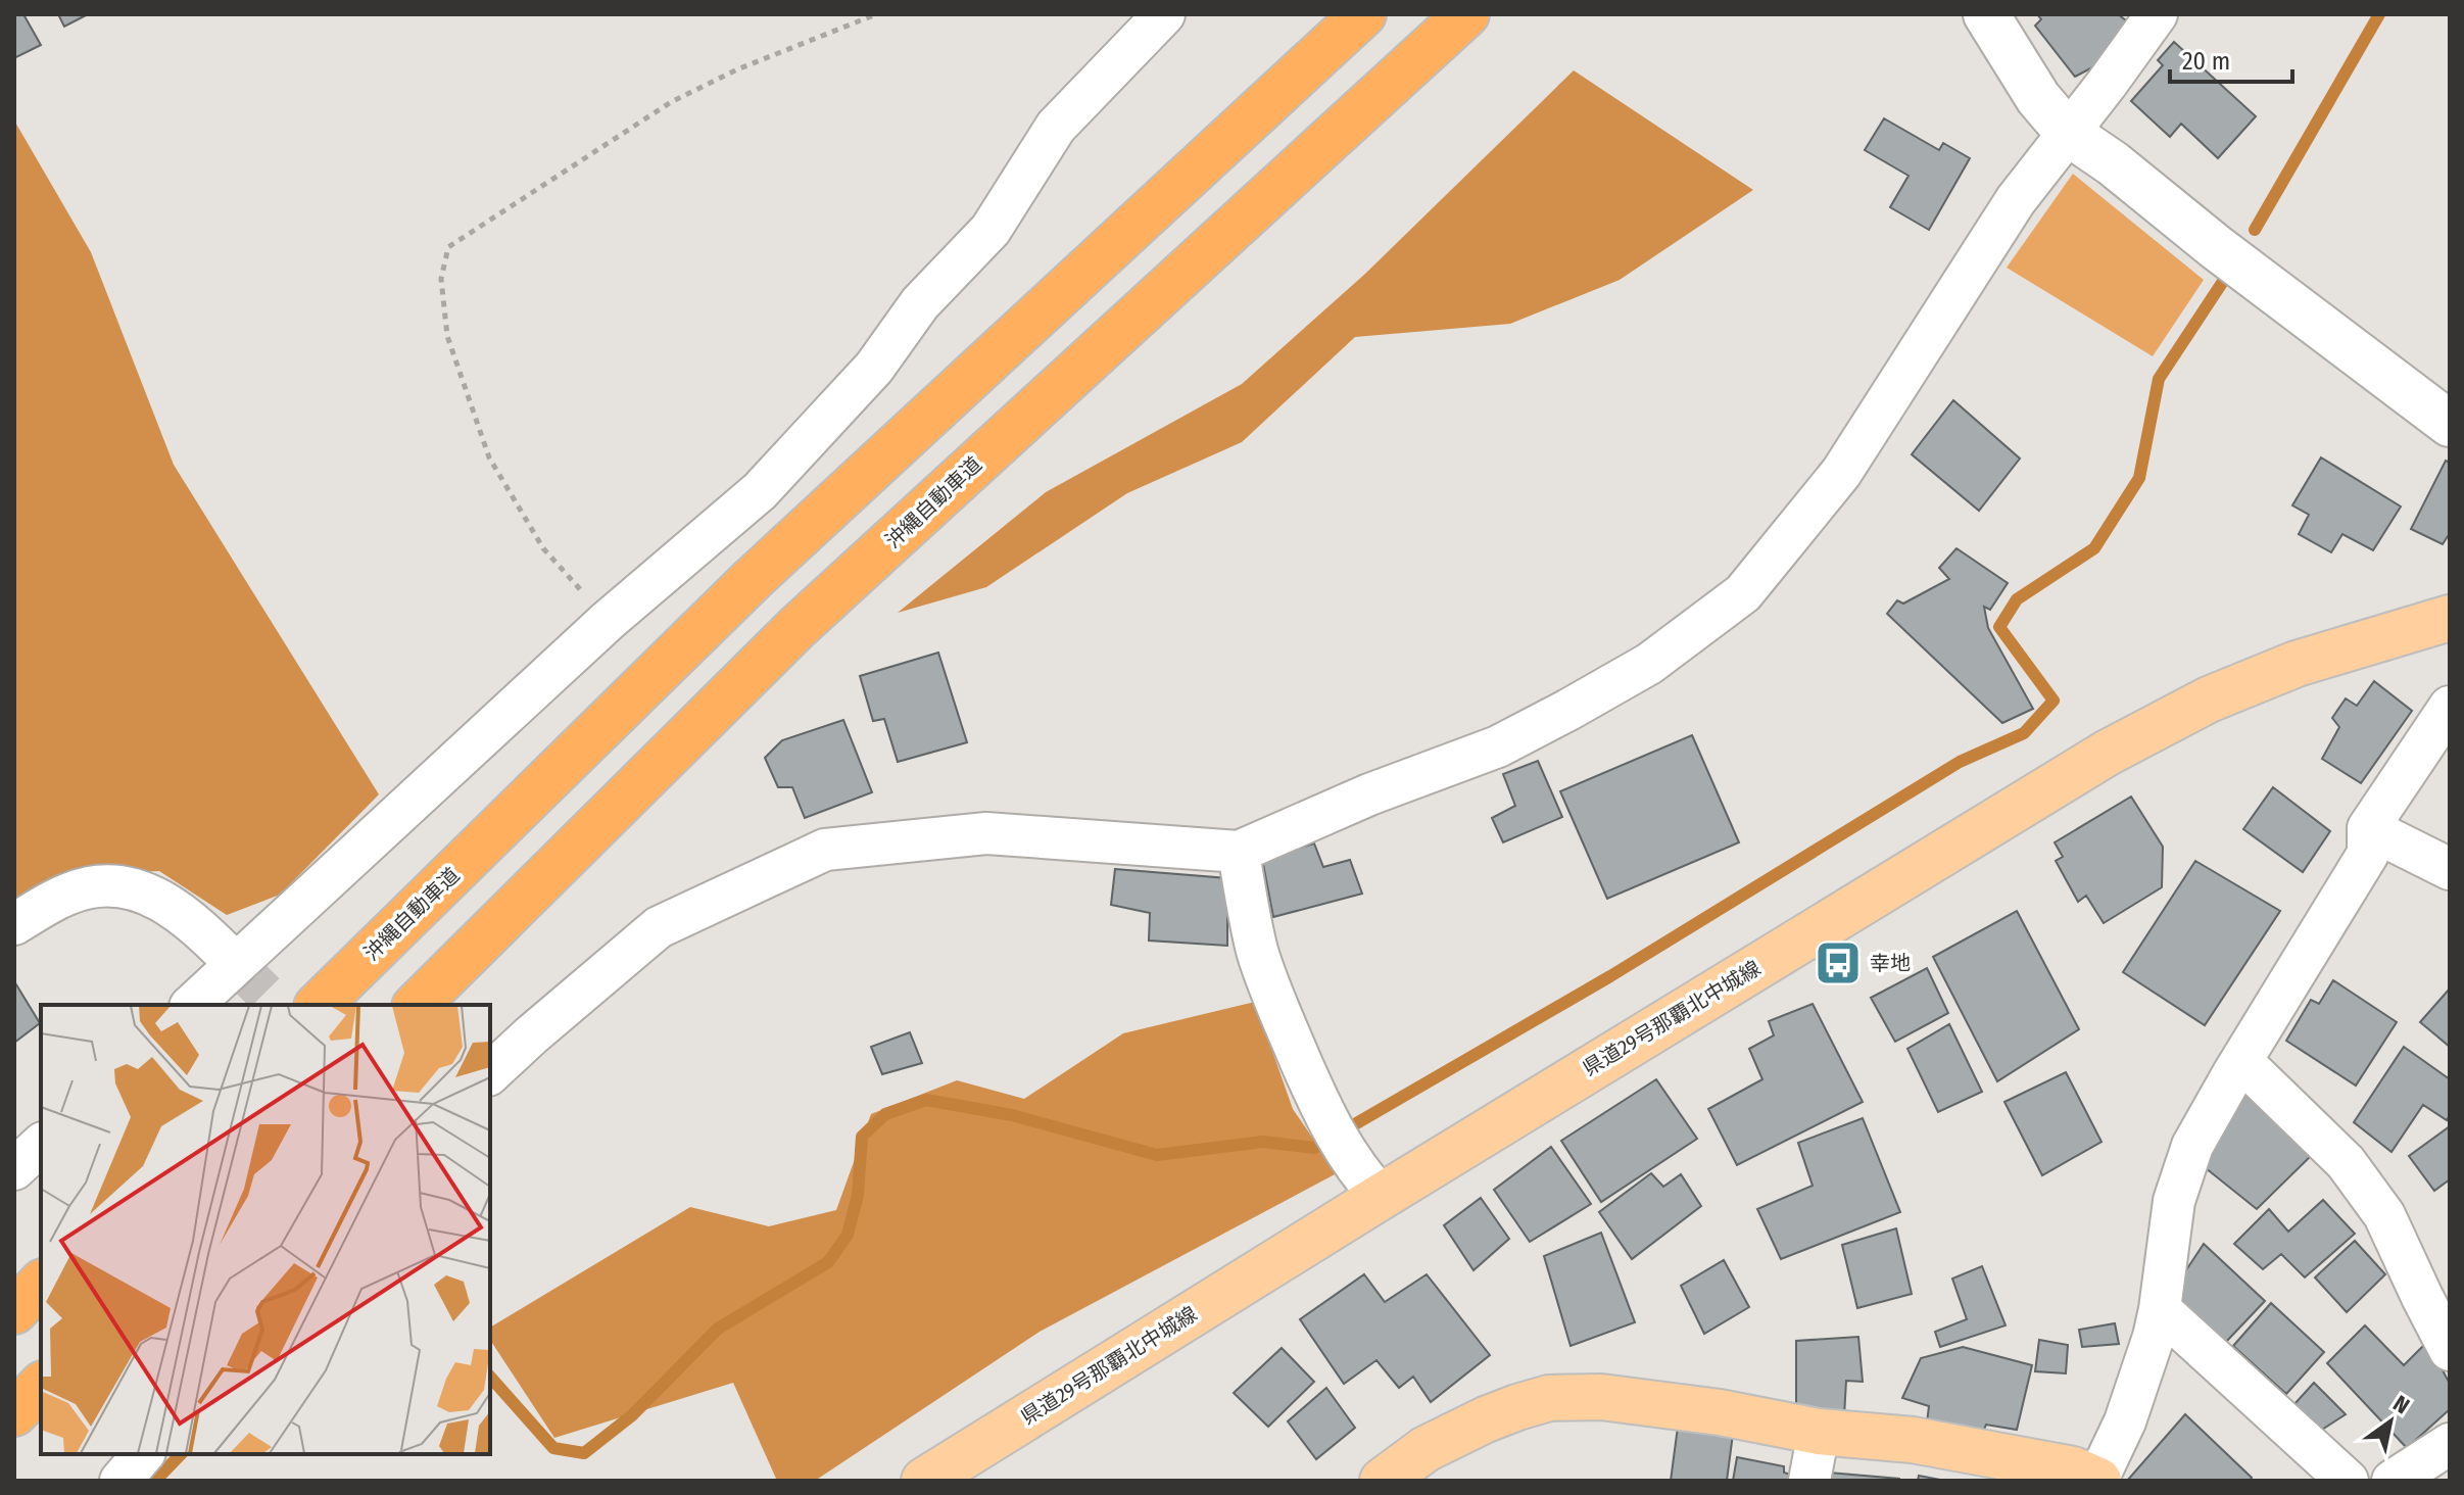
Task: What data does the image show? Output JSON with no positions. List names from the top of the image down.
{
  "streets": {
    "highway": ["沖縄自動車道"],
    "main road": ["県道29号那覇北中城線"]
  },
  "places": {
    "bus stop": ["幸地"]
  },
  "scale_bar": "20 m",
  "north": "top right"
}
